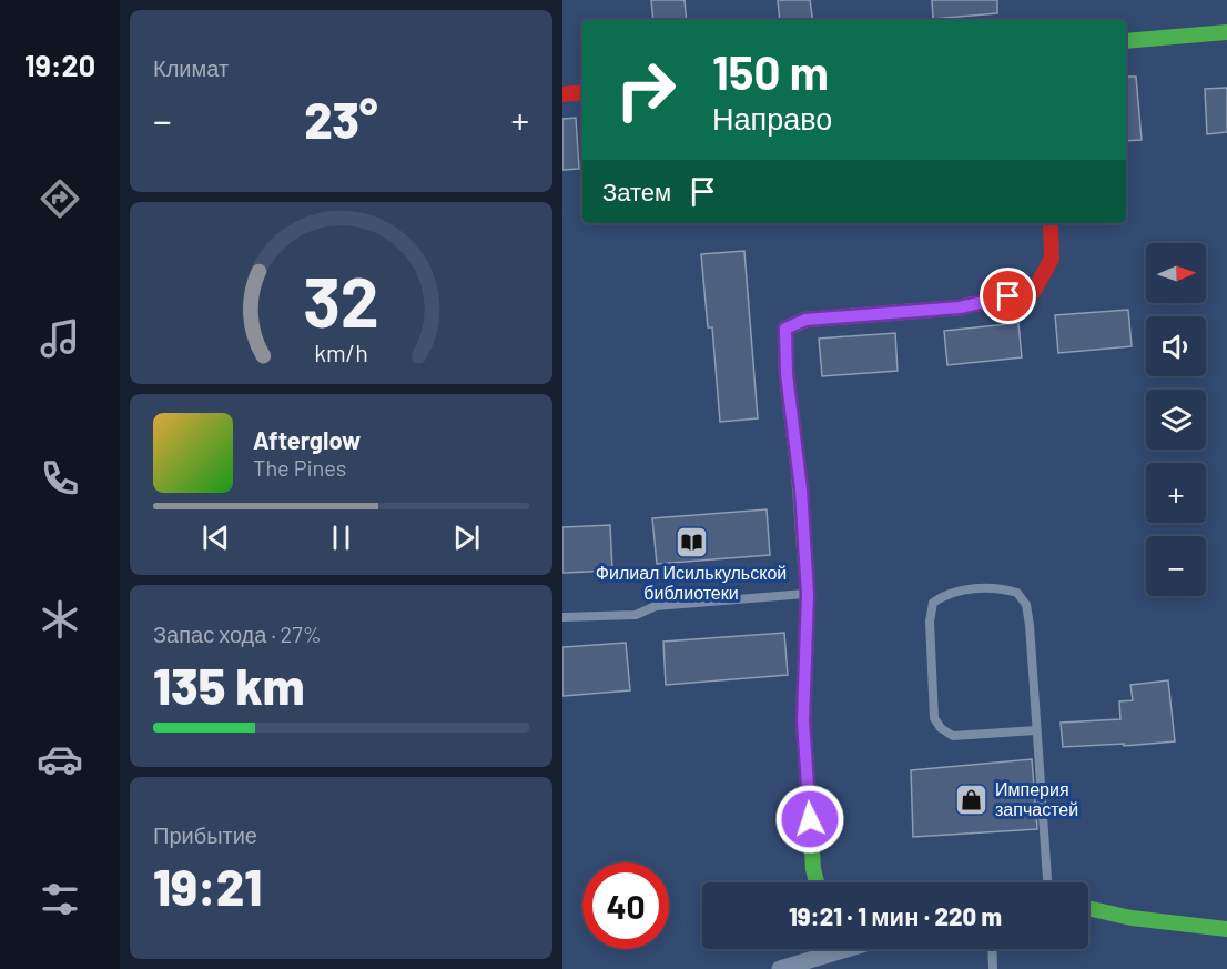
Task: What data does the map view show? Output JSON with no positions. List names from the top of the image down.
{
  "places": {
    "library": ["Филиал Исилькульской библиотеки"],
    "shop": ["Империя запчастей"]
  },
  "north": "right",
  "page": {
    "tabs": "19:20",
    "tile": [
      "Климат",
      ["Запас хода · 27%", "135 km"],
      ["Прибытие", "19:21"]
    ],
    "turn": ["150 m", "Направо"],
    "heat": ["−", "23°", "+"],
    "then": "Затем",
    "map_buttons": ["+", "−"],
    "song": ["Afterglow", "The Pines"],
    "limit": "40",
    "trip": "19:21 · 1 мин · 220 m",
    "gauge": ["32", "km/h"]
  }
}
